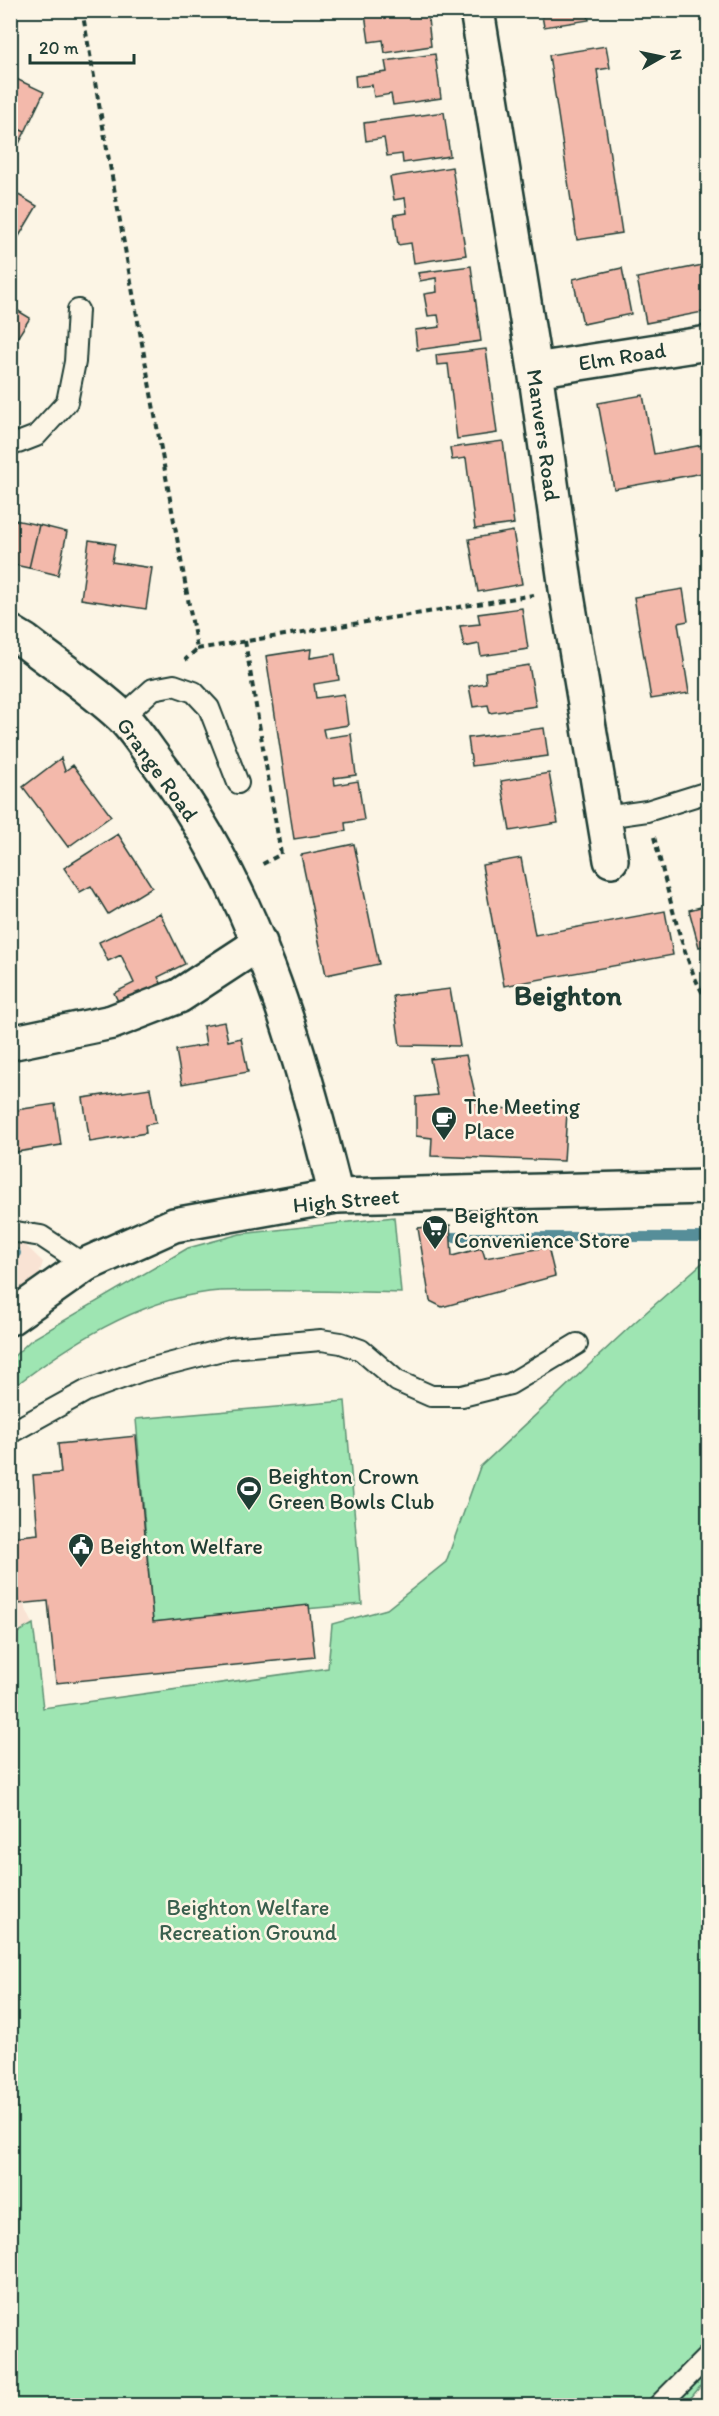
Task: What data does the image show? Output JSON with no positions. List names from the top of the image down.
{
  "streets": {
    "street": [
      "Elm Road",
      "Manvers Road",
      "Grange Road",
      "High Street"
    ]
  },
  "crossings": [
    ["Elm Road", "Manvers Road"],
    ["Grange Road", "High Street"]
  ],
  "districts": ["Beighton"],
  "parks": ["Beighton Welfare Recreation Ground"],
  "places": {
    "cafe": ["The Meeting Place"],
    "supermarket": ["Beighton Convenience Store"],
    "sports": ["Beighton Crown Green Bowls Club"],
    "public building": ["Beighton Welfare"]
  },
  "scale_bar": "20 m",
  "north": "right"
}
